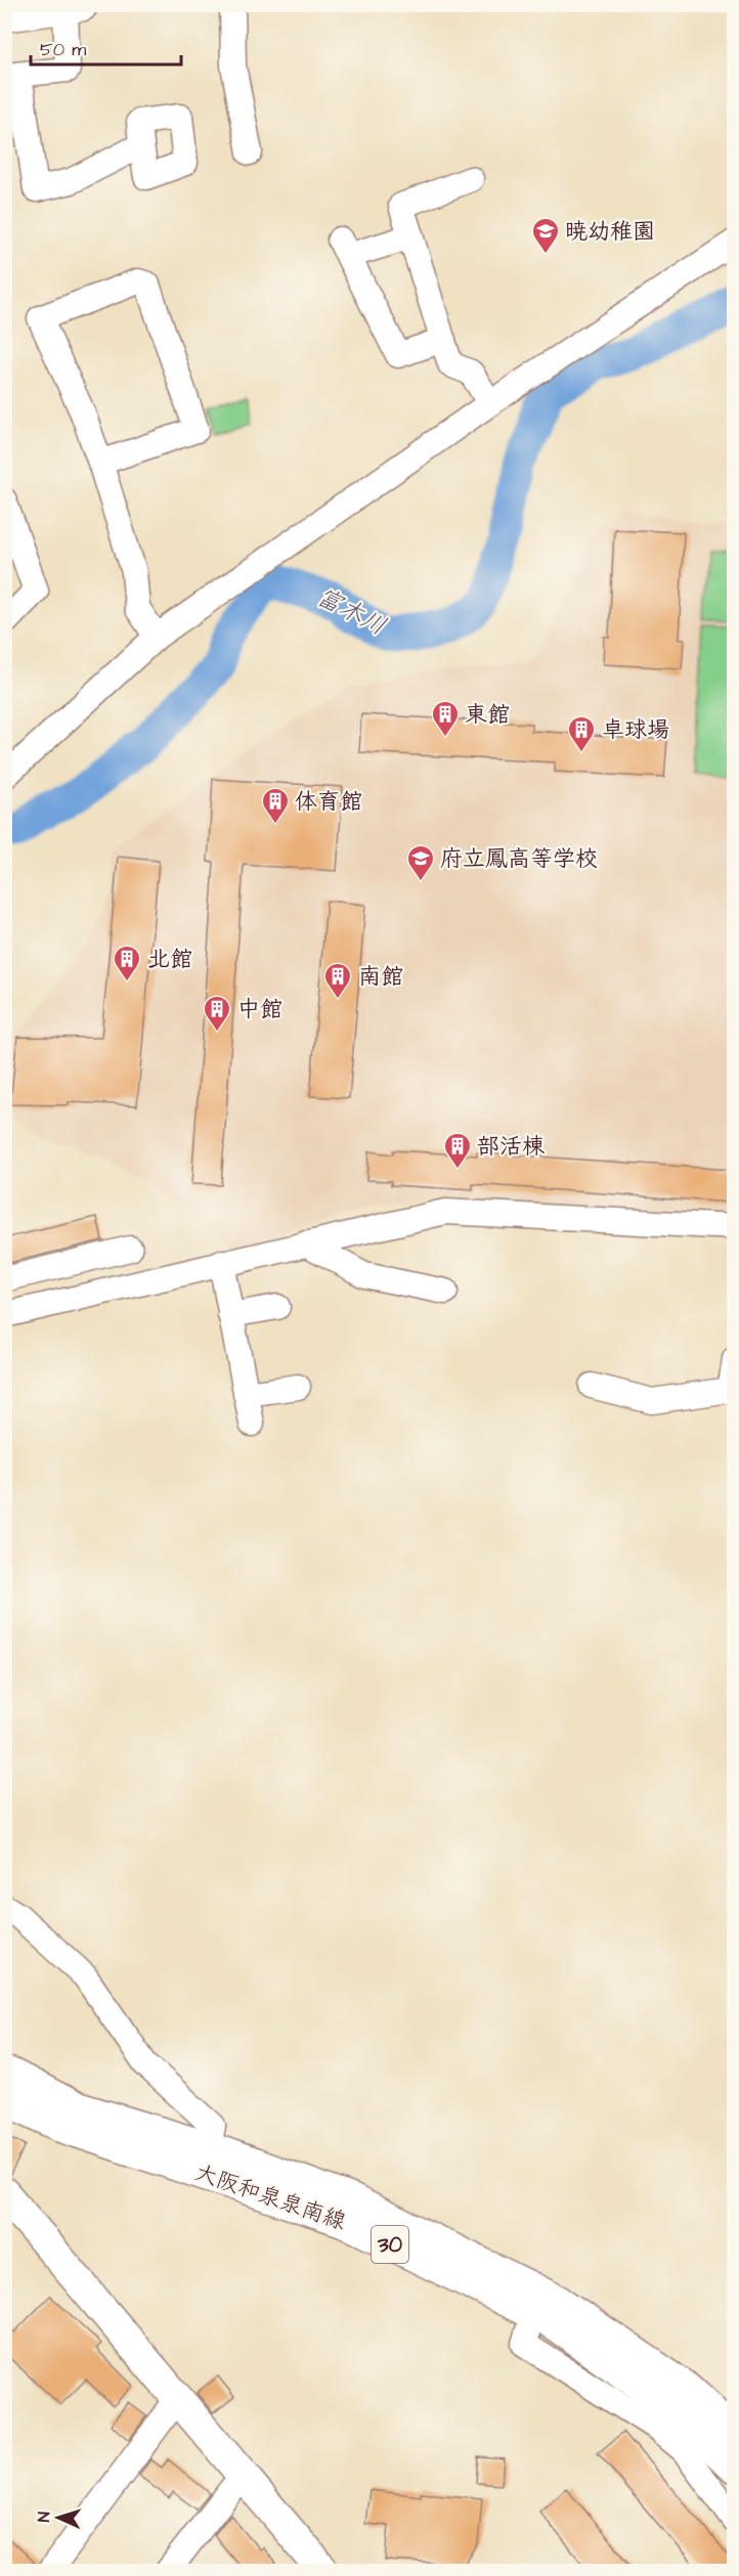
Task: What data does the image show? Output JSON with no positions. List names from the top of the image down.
{
  "streets": {
    "main road": ["大阪和泉泉南線", "30"]
  },
  "water": ["富木川"],
  "places": {
    "school or university": ["暁幼稚園", "府立鳳高等学校"],
    "building": [
      "東館",
      "卓球場",
      "体育館",
      "北館",
      "南館",
      "中館",
      "部活棟"
    ]
  },
  "scale_bar": "50 m",
  "north": "left"
}
